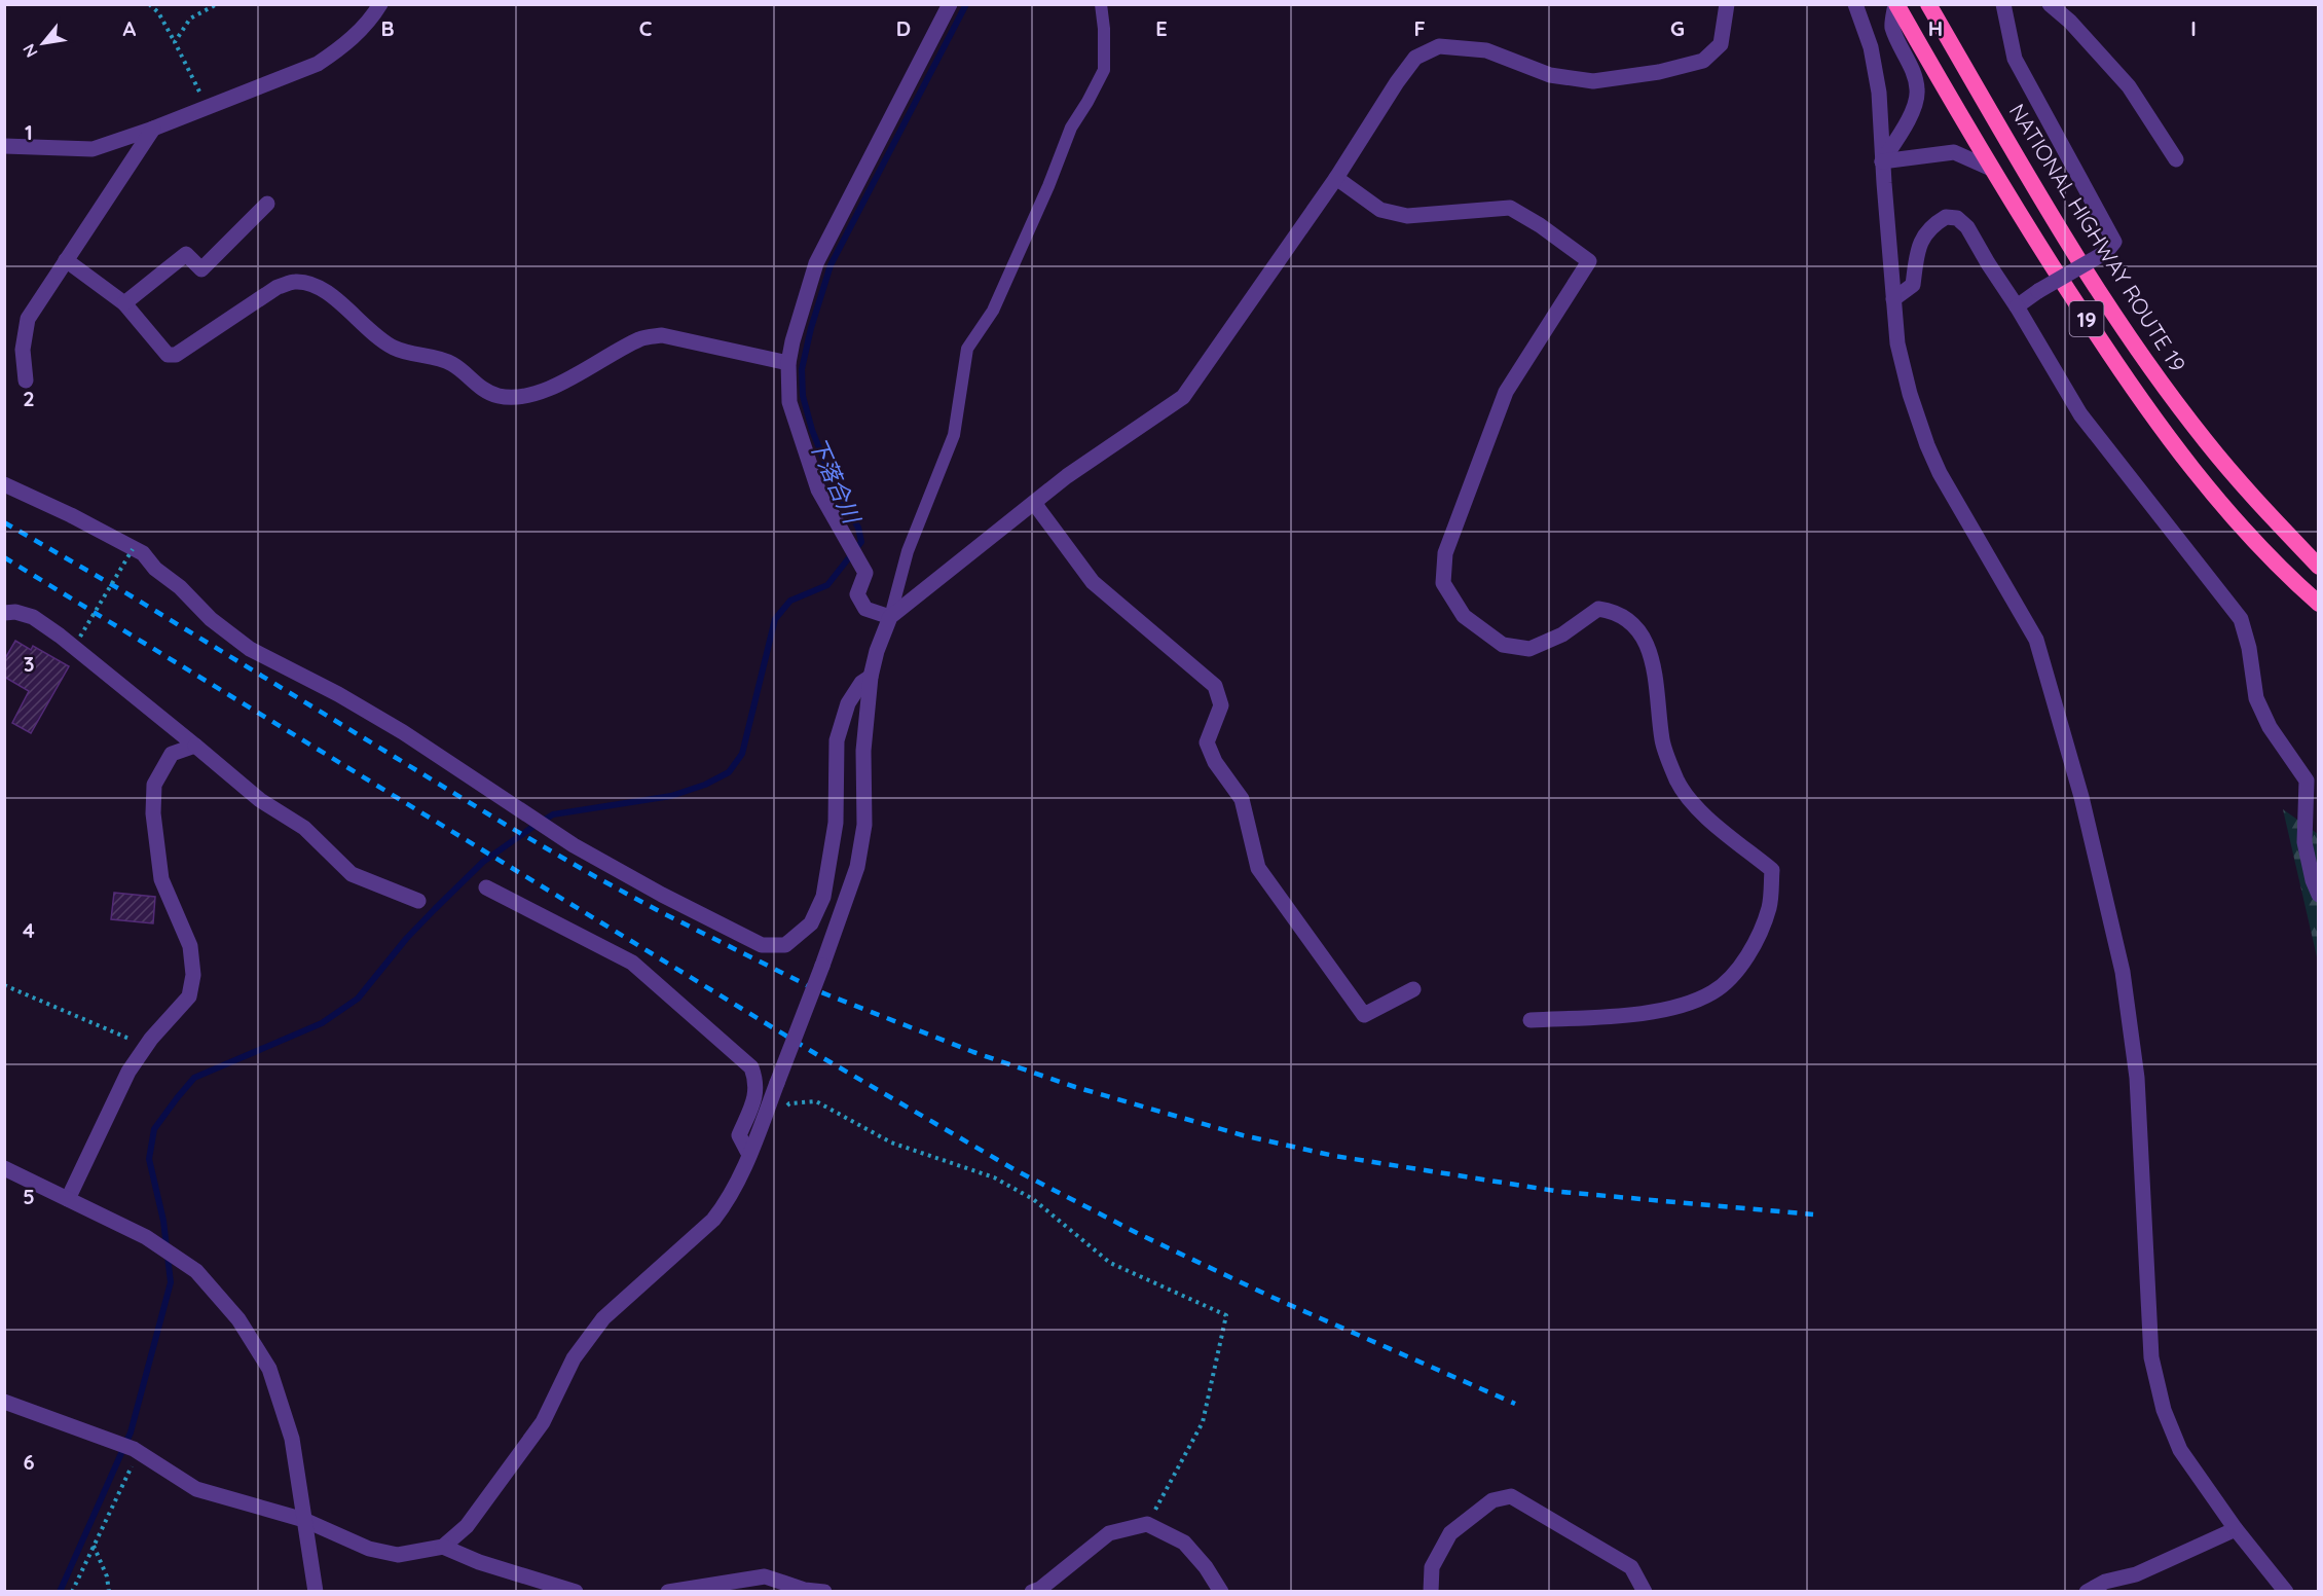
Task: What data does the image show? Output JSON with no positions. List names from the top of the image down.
{
  "streets": {
    "highway": ["NATIONAL HIGHWAY ROUTE 19", "19"]
  },
  "water": ["下落合川"],
  "north": "bottom left",
  "grid": {
    "columns": [
      "A",
      "B",
      "C",
      "D",
      "E",
      "F",
      "G",
      "H",
      "I"
    ],
    "rows": [
      "1",
      "2",
      "3",
      "4",
      "5",
      "6"
    ]
  }
}
